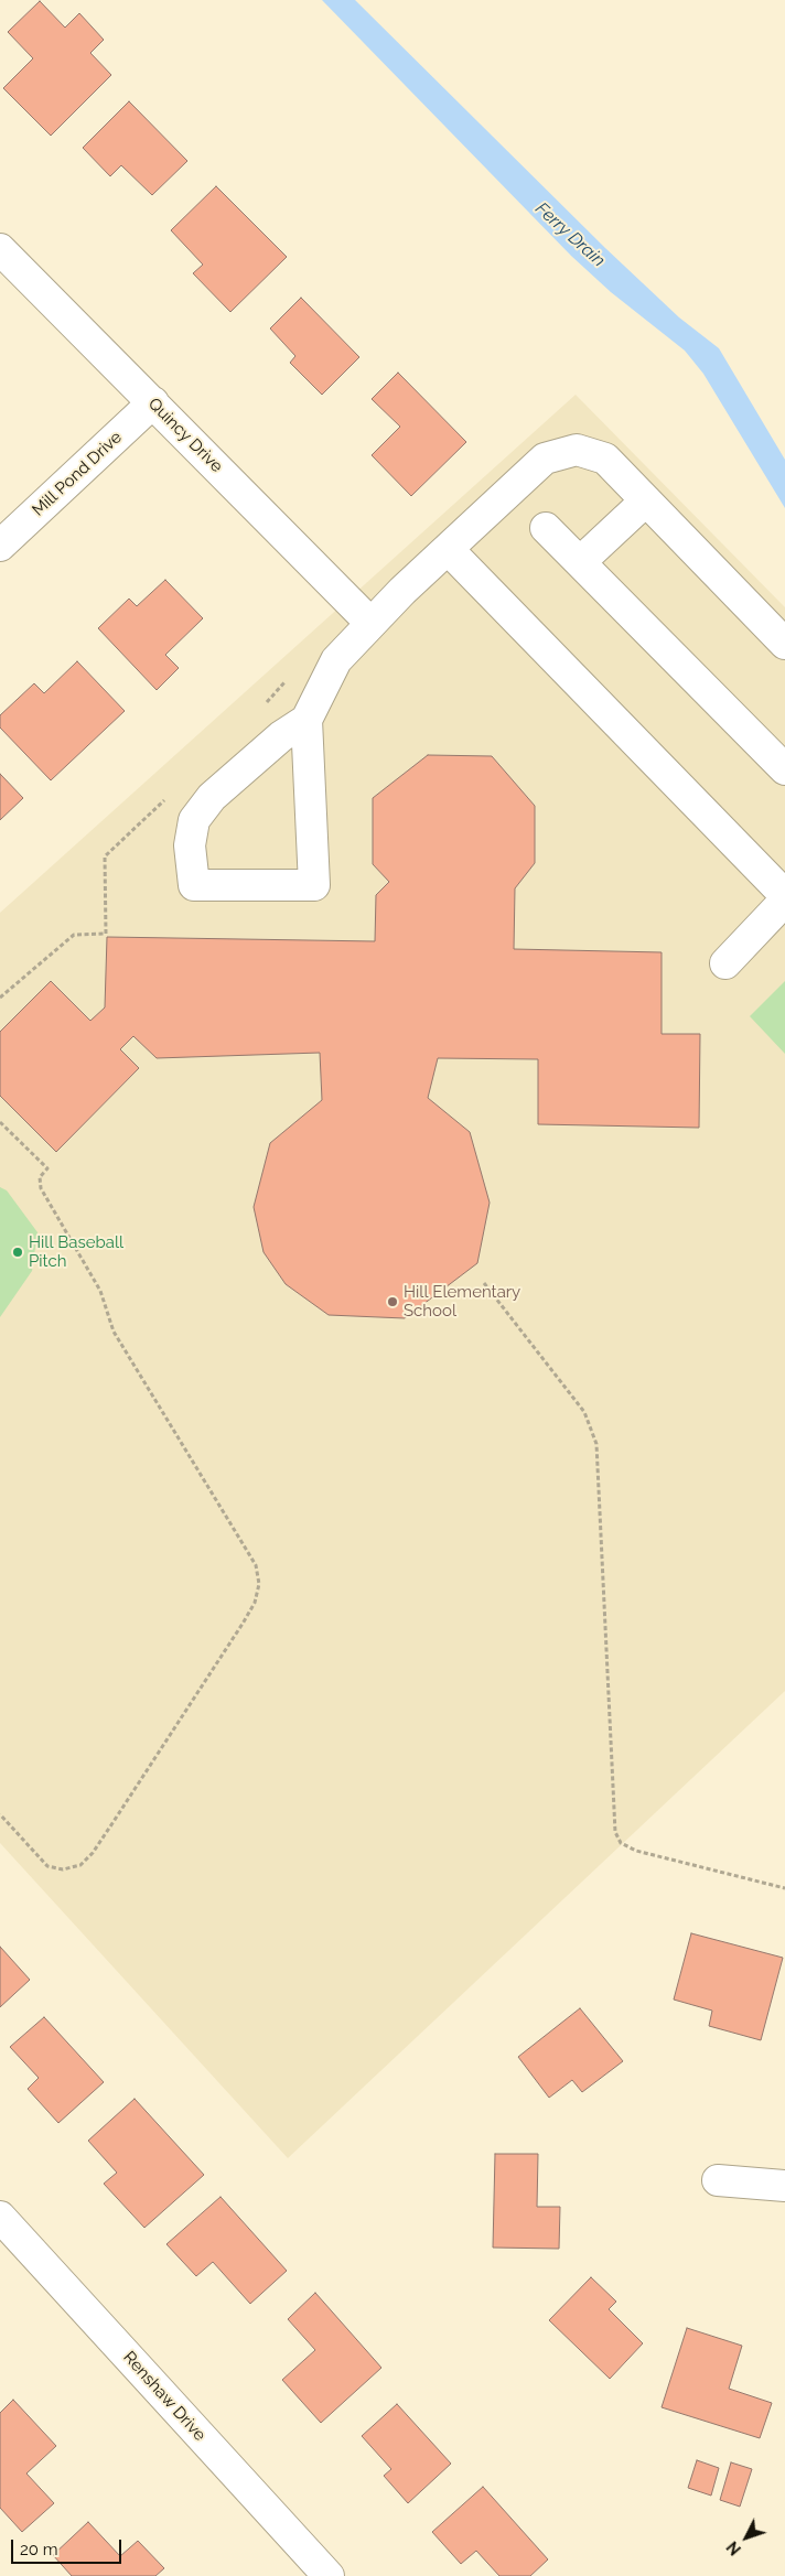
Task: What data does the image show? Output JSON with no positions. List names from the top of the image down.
{
  "streets": {
    "street": ["Quincy Drive", "Mill Pond Drive", "Renshaw Drive"]
  },
  "crossings": [
    ["Quincy Drive", "Mill Pond Drive"]
  ],
  "water": ["Ferry Drain"],
  "places": ["Hill Baseball Pitch", "Hill Elementary School"],
  "scale_bar": "20 m",
  "north": "bottom left"
}
